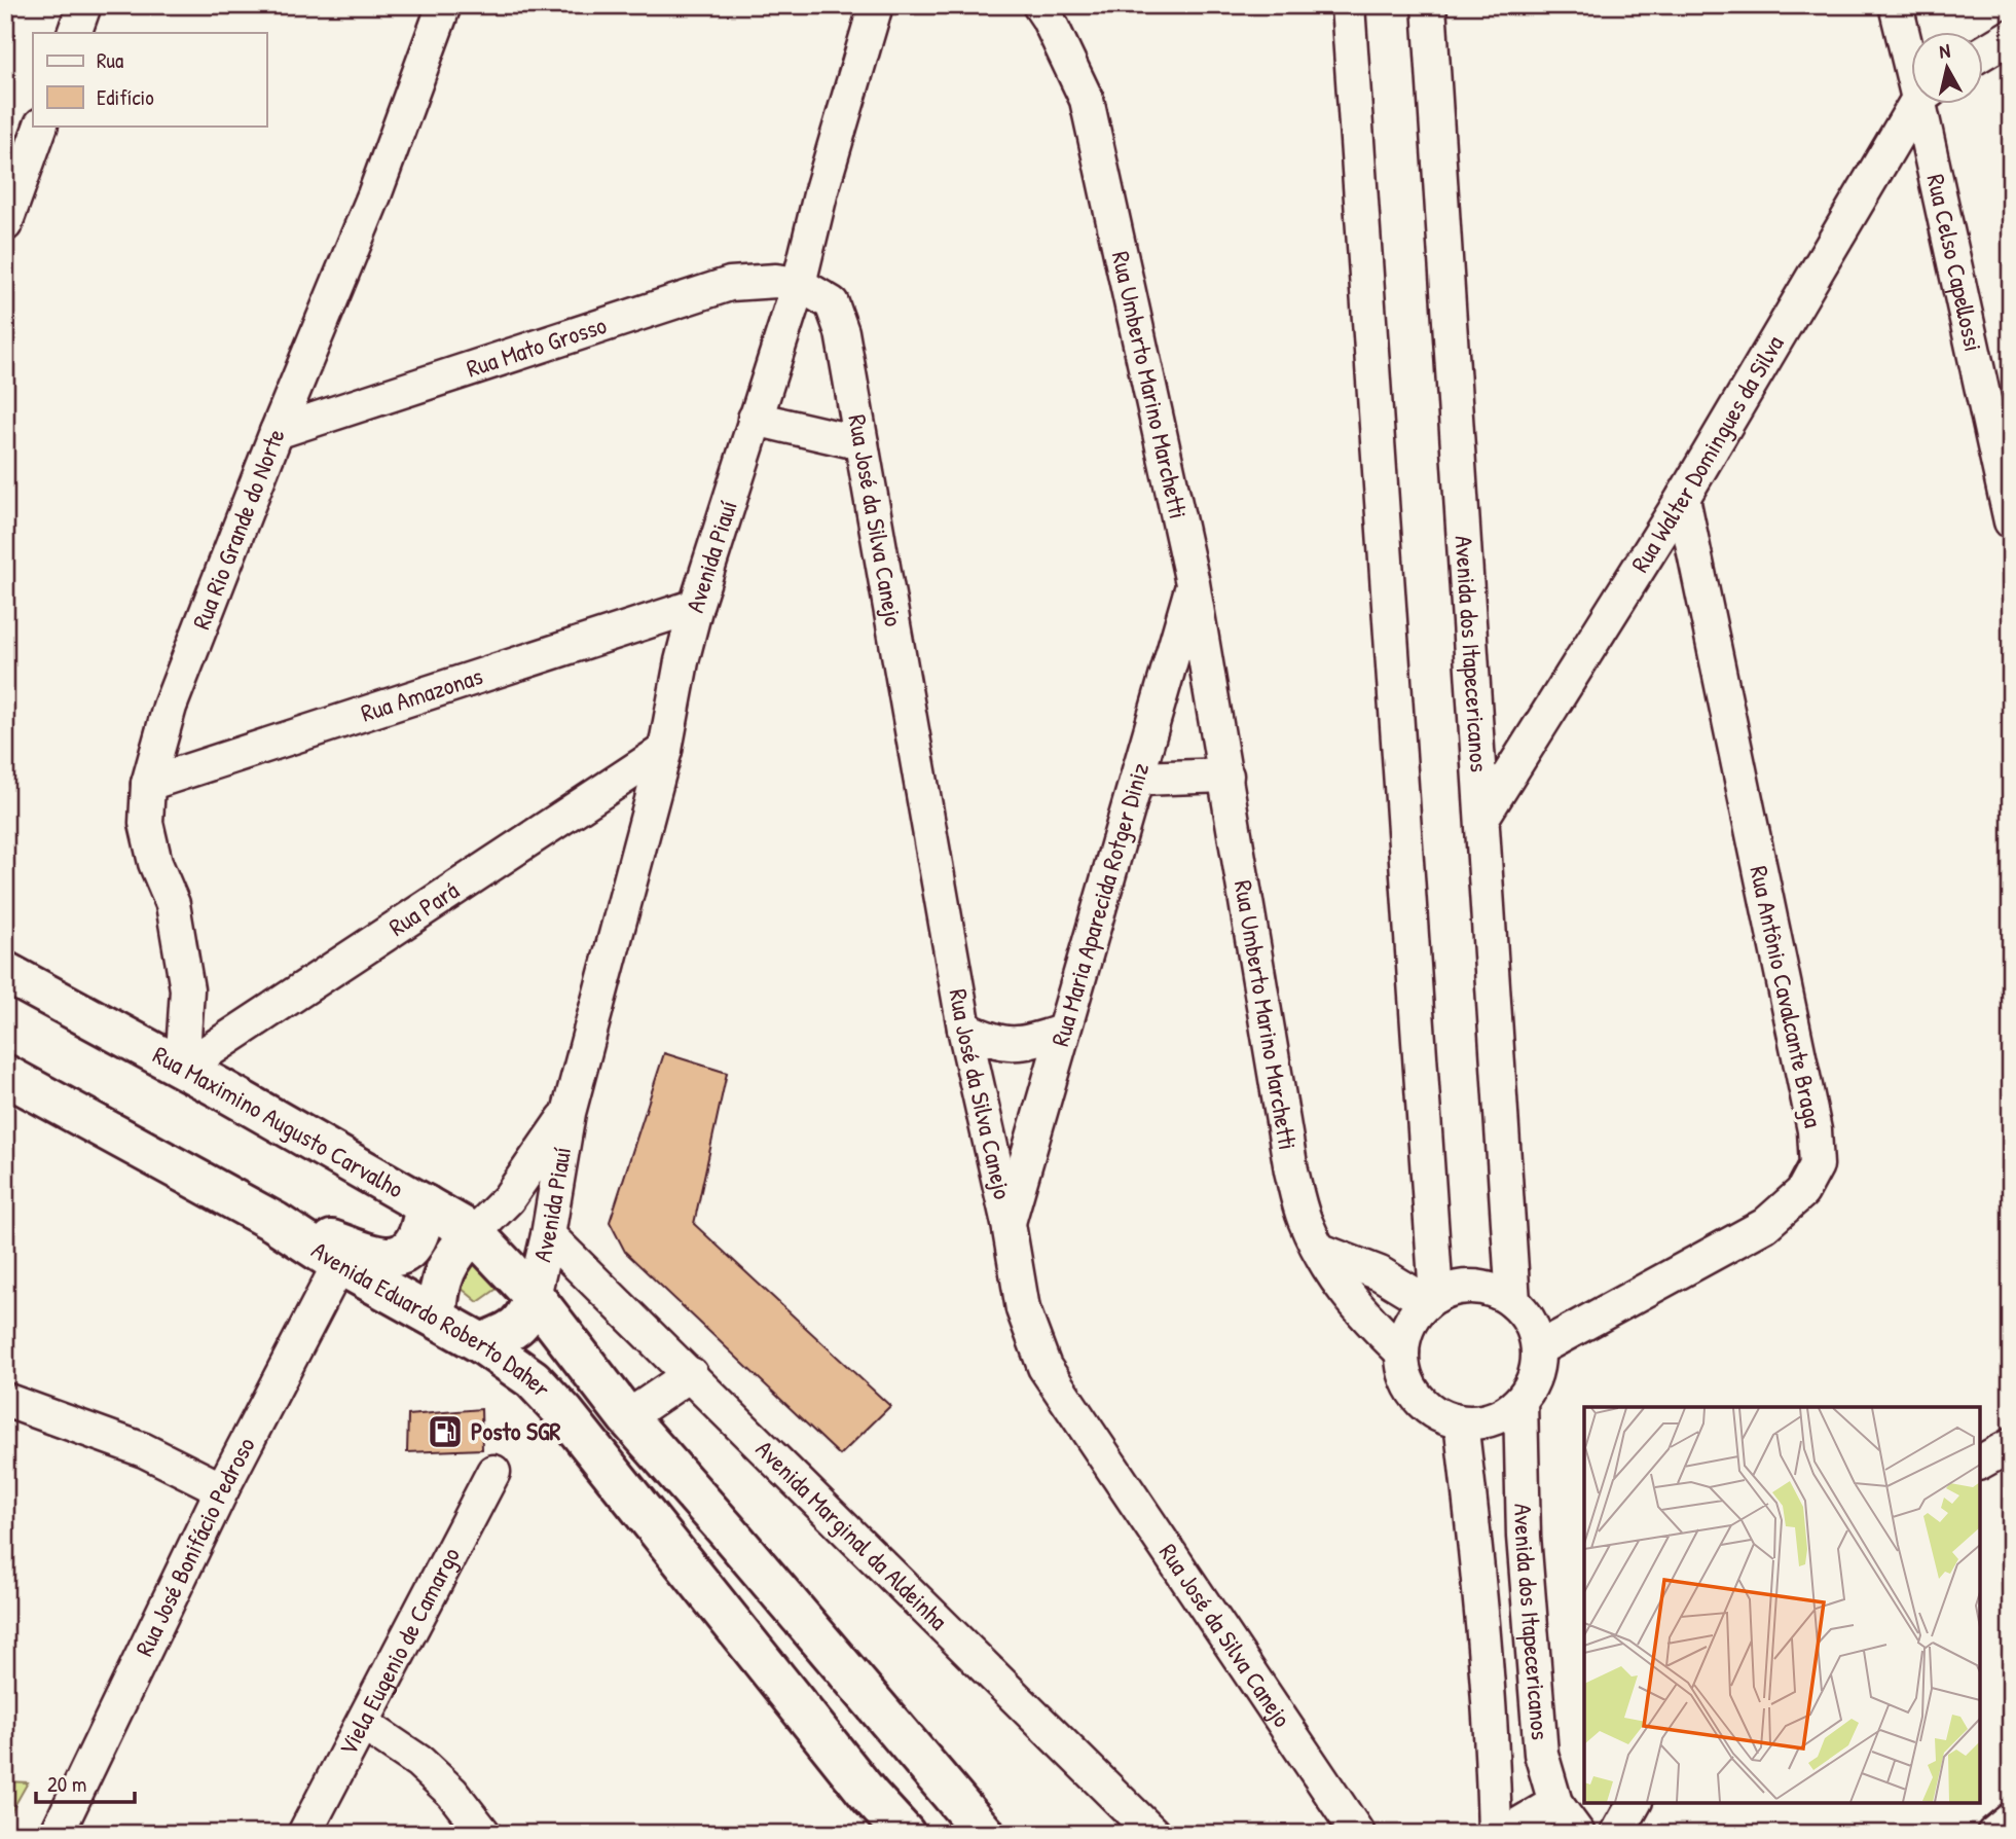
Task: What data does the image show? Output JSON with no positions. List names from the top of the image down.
{
  "streets": {
    "main road": ["Rua Maximino Augusto Carvalho", "Avenida Eduardo Roberto Daher"],
    "street": [
      "Rua Celso Capellossi",
      "Rua Mato Grosso",
      "Rua Umberto Marino Marchetti",
      "Rua Walter Domingues da Silva",
      "Rua José da Silva Canejo",
      "Rua Rio Grande do Norte",
      "Avenida Piauí",
      "Avenida dos Itapecericanos",
      "Rua Amazonas",
      "Rua Maria Aparecida Rotger Diniz",
      "Rua Pará",
      "Rua Antônio Cavalcante Braga",
      "Avenida Marginal da Aldeinha",
      "Rua José Bonifácio Pedroso",
      "Viela Eugenio de Camargo"
    ]
  },
  "crossings": [
    ["Rua Mato Grosso", "Rua José da Silva Canejo"],
    ["Rua Mato Grosso", "Rua Rio Grande do Norte"],
    ["Rua Mato Grosso", "Avenida Piauí"],
    ["Rua Umberto Marino Marchetti", "Avenida dos Itapecericanos"],
    ["Rua Umberto Marino Marchetti", "Rua Maria Aparecida Rotger Diniz"],
    ["Rua Umberto Marino Marchetti", "Rua Antônio Cavalcante Braga"],
    ["Rua Walter Domingues da Silva", "Avenida dos Itapecericanos"],
    ["Rua Walter Domingues da Silva", "Rua Antônio Cavalcante Braga"],
    ["Rua José da Silva Canejo", "Avenida Piauí"],
    ["Rua José da Silva Canejo", "Rua Maria Aparecida Rotger Diniz"],
    ["Rua Rio Grande do Norte", "Rua Amazonas"],
    ["Rua Rio Grande do Norte", "Rua Pará"],
    ["Rua Rio Grande do Norte", "Rua Maximino Augusto Carvalho"],
    ["Avenida Piauí", "Rua Amazonas"],
    ["Avenida Piauí", "Rua Pará"],
    ["Avenida Piauí", "Rua Maximino Augusto Carvalho"],
    ["Avenida Piauí", "Avenida Eduardo Roberto Daher"],
    ["Avenida Piauí", "Avenida Marginal da Aldeinha"],
    ["Avenida dos Itapecericanos", "Rua Antônio Cavalcante Braga"],
    ["Rua Pará", "Rua Maximino Augusto Carvalho"],
    ["Rua Maximino Augusto Carvalho", "Avenida Eduardo Roberto Daher"],
    ["Avenida Eduardo Roberto Daher", "Rua José Bonifácio Pedroso"]
  ],
  "places": {
    "fuel station": ["Posto SGR"]
  },
  "legend": ["Rua", "Edifício"],
  "scale_bar": "20 m",
  "north": "top"
}
